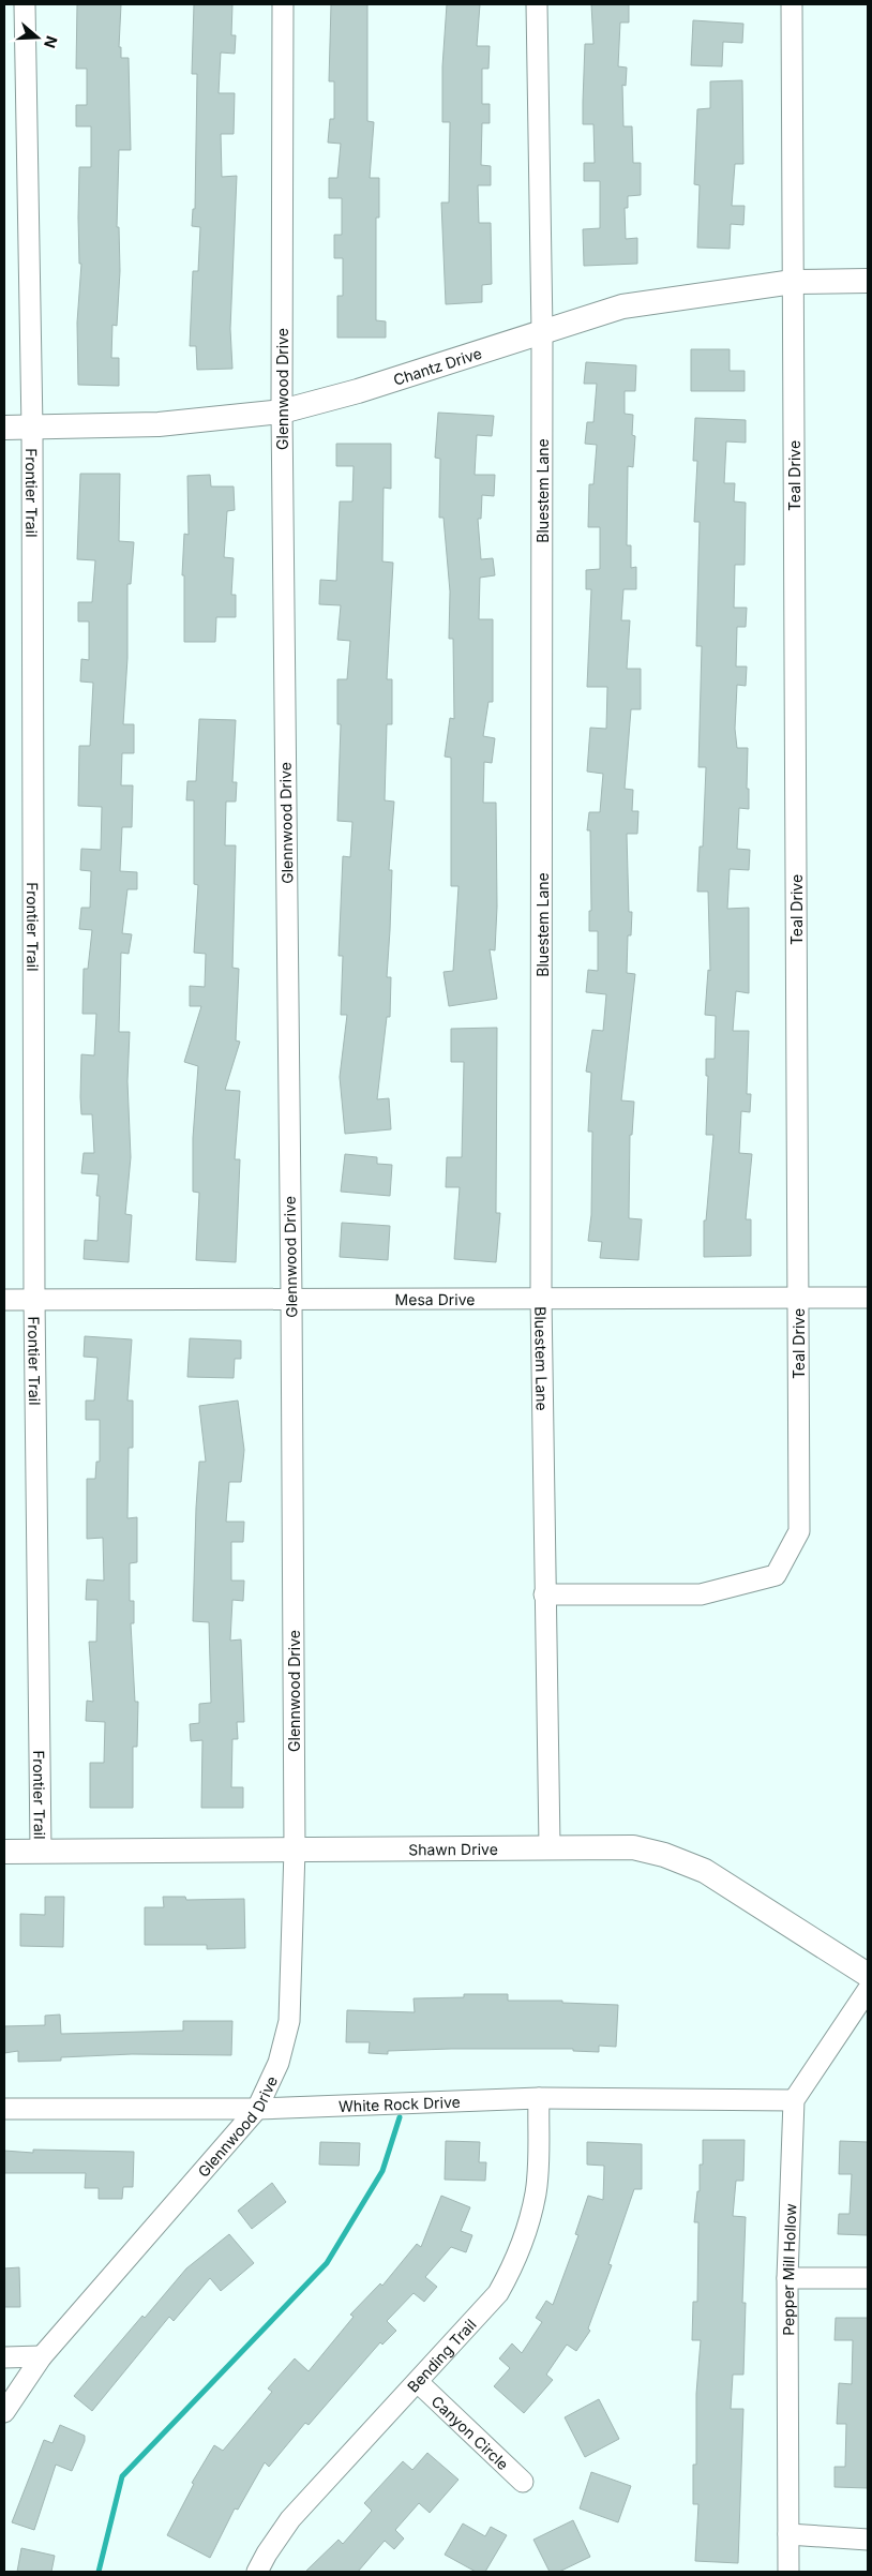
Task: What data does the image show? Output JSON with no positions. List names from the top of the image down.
{
  "streets": {
    "street": [
      "Chantz Drive",
      "Glennwood Drive",
      "Teal Drive",
      "Bluestem Lane",
      "Frontier Trail",
      "Mesa Drive",
      "Shawn Drive",
      "White Rock Drive",
      "Pepper Mill Hollow",
      "Bending Trail",
      "Canyon Circle"
    ]
  },
  "crossings": [
    ["Chantz Drive", "Glennwood Drive"],
    ["Chantz Drive", "Teal Drive"],
    ["Chantz Drive", "Bluestem Lane"],
    ["Chantz Drive", "Frontier Trail"],
    ["Glennwood Drive", "Mesa Drive"],
    ["Glennwood Drive", "Shawn Drive"],
    ["Glennwood Drive", "White Rock Drive"],
    ["Teal Drive", "Bluestem Lane"],
    ["Teal Drive", "Mesa Drive"],
    ["Bluestem Lane", "Mesa Drive"],
    ["Bluestem Lane", "Shawn Drive"],
    ["Frontier Trail", "Mesa Drive"],
    ["Frontier Trail", "Shawn Drive"],
    ["White Rock Drive", "Pepper Mill Hollow"],
    ["White Rock Drive", "Bending Trail"],
    ["Bending Trail", "Canyon Circle"]
  ],
  "north": "right"
}
